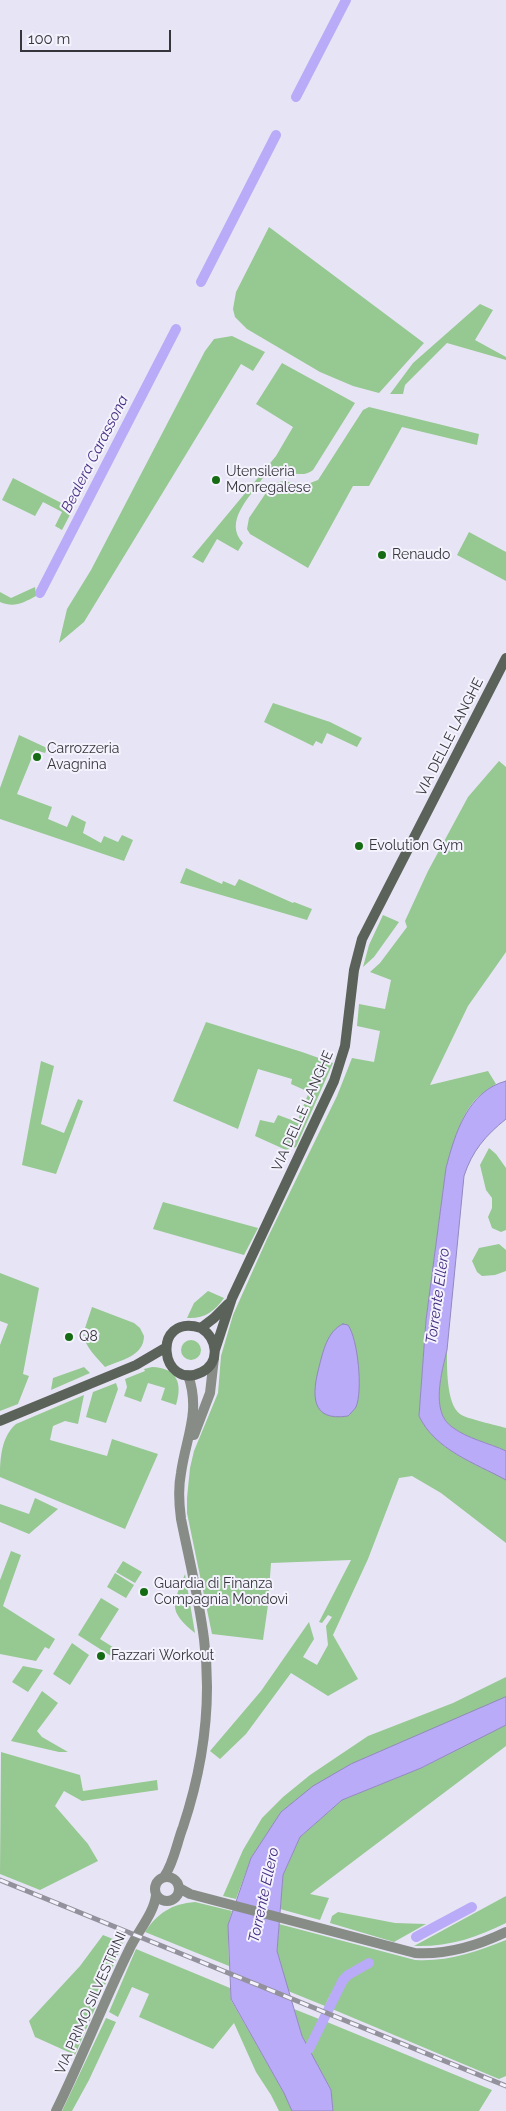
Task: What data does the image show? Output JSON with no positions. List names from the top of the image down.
{
  "streets": {
    "main road": ["VIA DELLE LANGHE"],
    "street": ["VIA PRIMO SILVESTRINI"]
  },
  "water": ["Bealera Carassona", "Torrente Ellero"],
  "places": [
    "Utensileria Monregalese",
    "Renaudo",
    "Carrozzeria Avagnina",
    "Evolution Gym",
    "Q8",
    "Guardia di Finanza Compagnia Mondovì",
    "Fazzari Workout"
  ],
  "scale_bar": "100 m"
}
